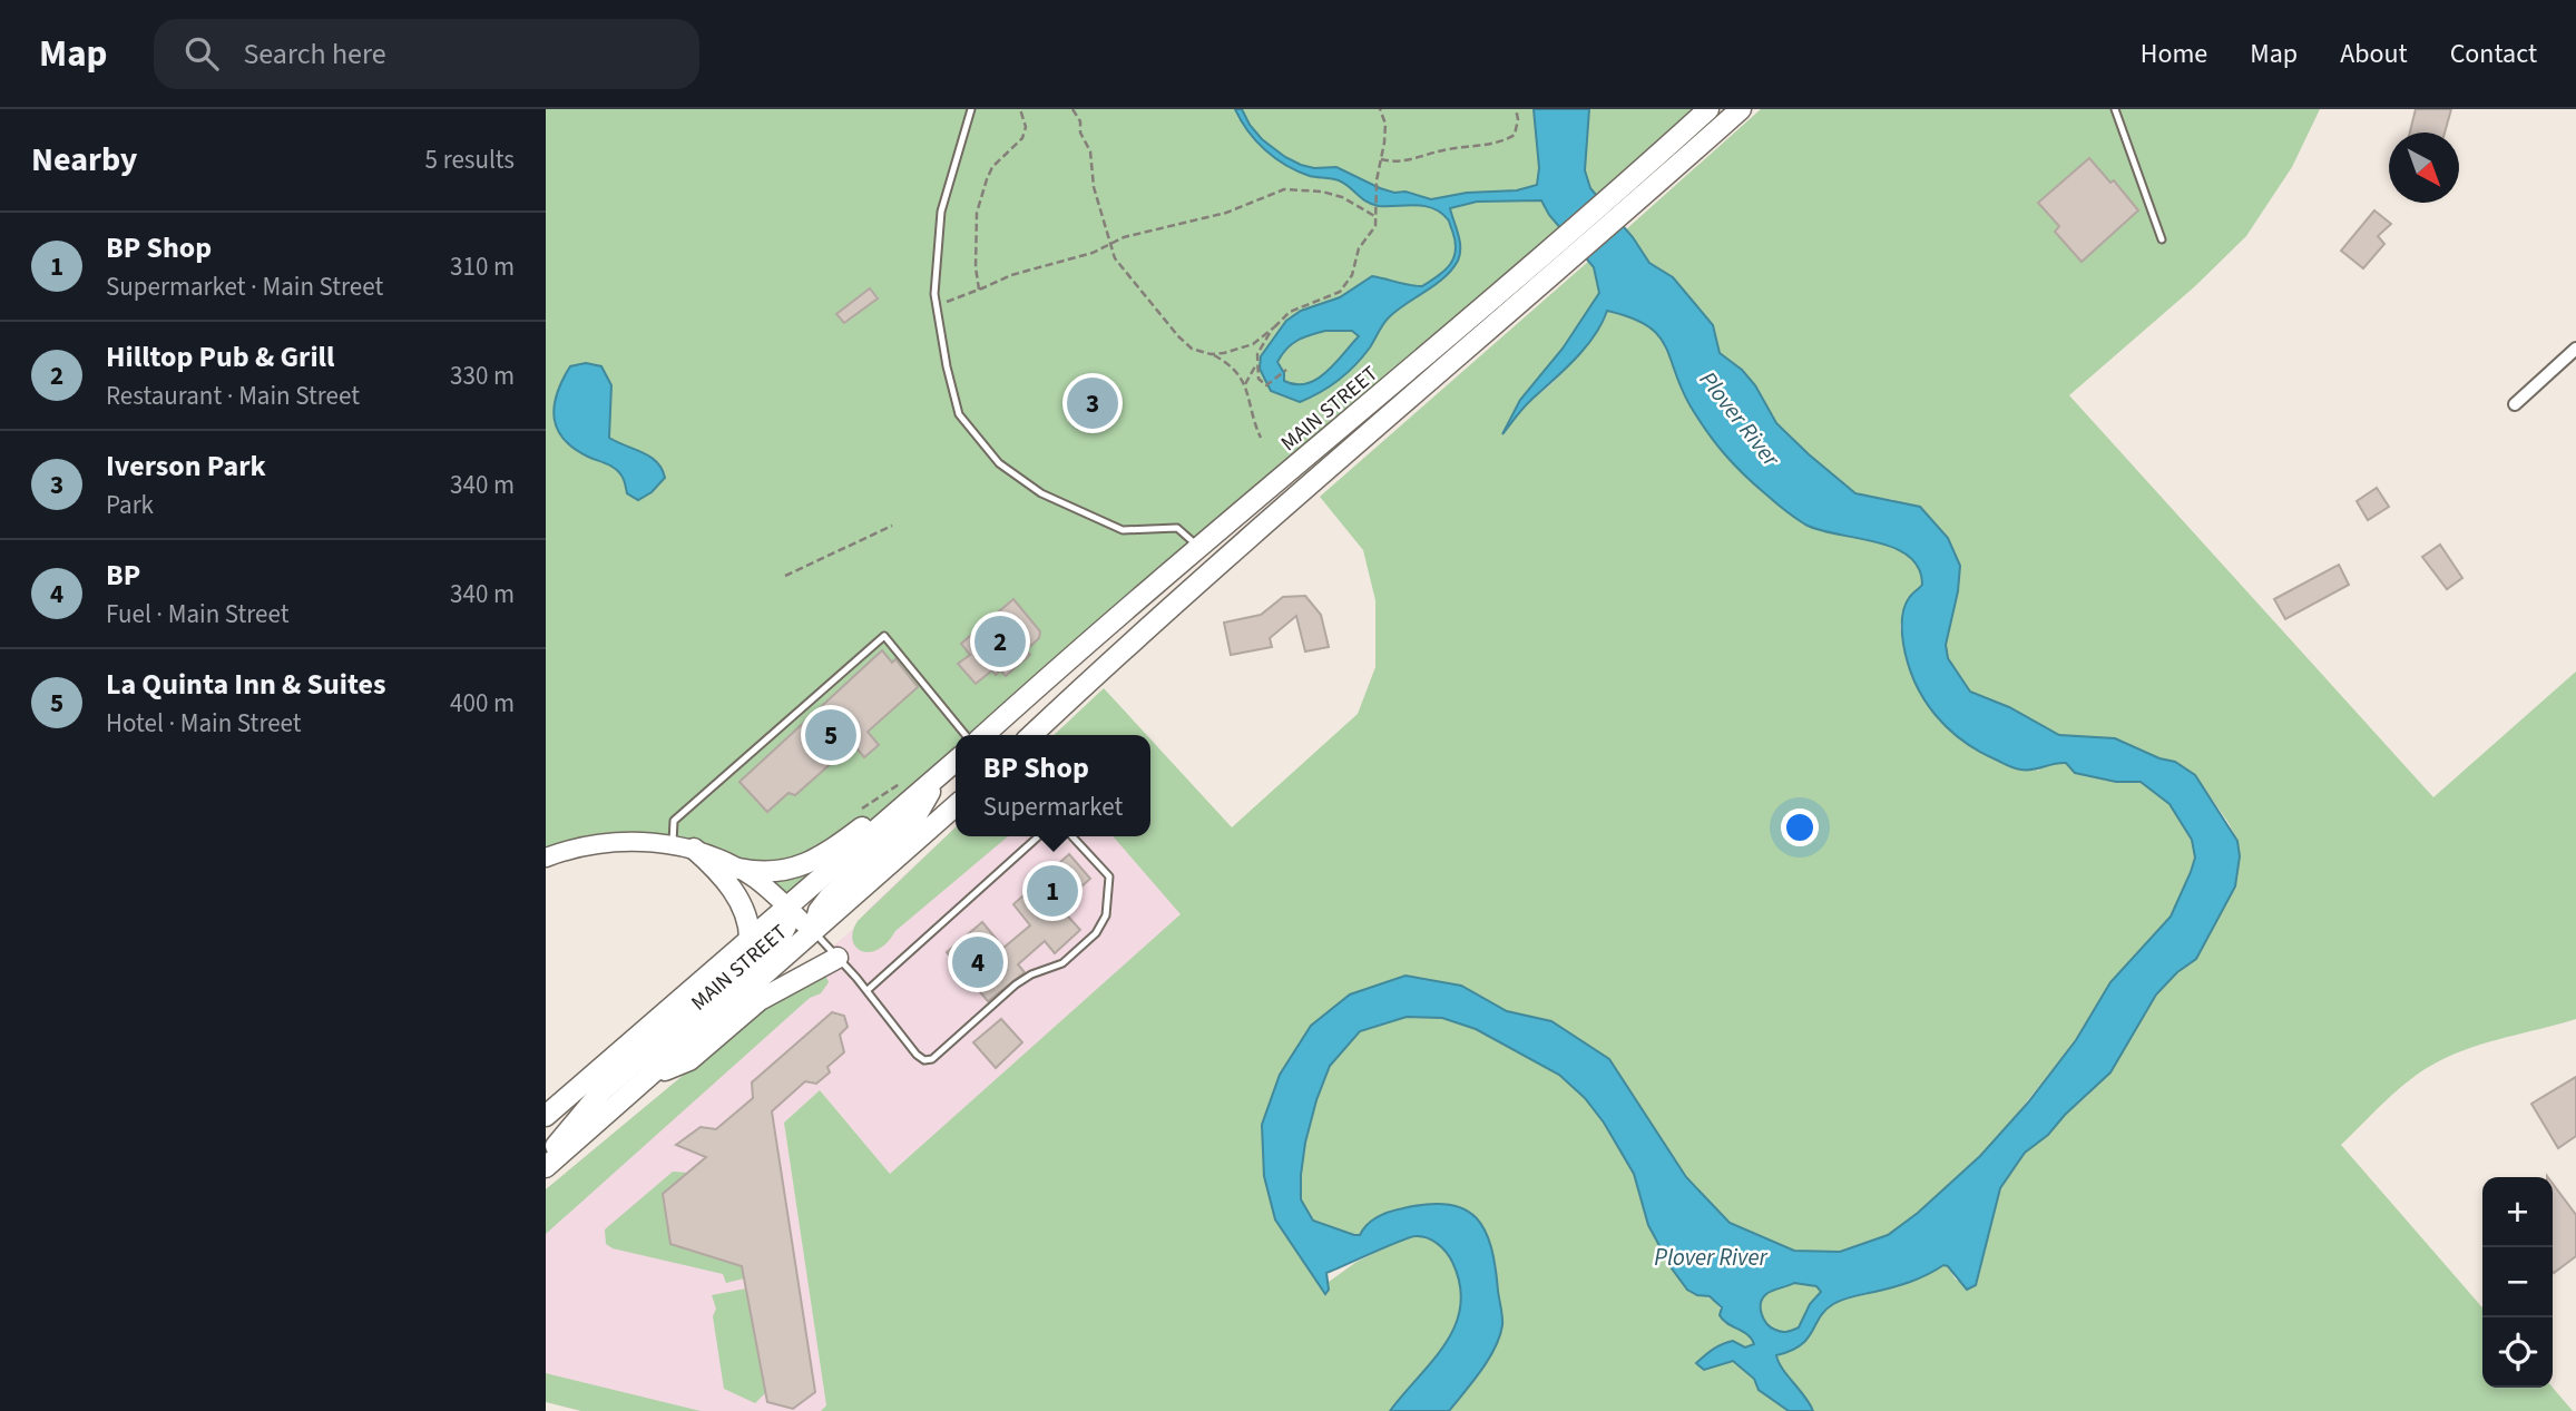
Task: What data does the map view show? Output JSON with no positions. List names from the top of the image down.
{
  "streets": {
    "main road": ["MAIN STREET"]
  },
  "water": ["Plover River"],
  "north": "bottom right",
  "page": {
    "header": "Map",
    "search": "Search here",
    "nav": [
      "Home",
      "Map",
      "About",
      "Contact"
    ],
    "heading": ["Nearby", "5 results"],
    "list": [
      {
        "mark": "1",
        "name": "BP Shop",
        "note": "Supermarket · Main Street",
        "value": "310 m"
      },
      {
        "mark": "2",
        "name": "Hilltop Pub & Grill",
        "note": "Restaurant · Main Street",
        "value": "330 m"
      },
      {
        "mark": "3",
        "name": "Iverson Park",
        "note": "Park",
        "value": "340 m"
      },
      {
        "mark": "4",
        "name": "BP",
        "note": "Fuel · Main Street",
        "value": "340 m"
      },
      {
        "mark": "5",
        "name": "La Quinta Inn & Suites",
        "note": "Hotel · Main Street",
        "value": "400 m"
      }
    ],
    "pins": [
      "3",
      "2",
      "5",
      "1",
      "4"
    ],
    "popup": ["BP Shop", "Supermarket"],
    "map_buttons": ["+", "−"]
  }
}
